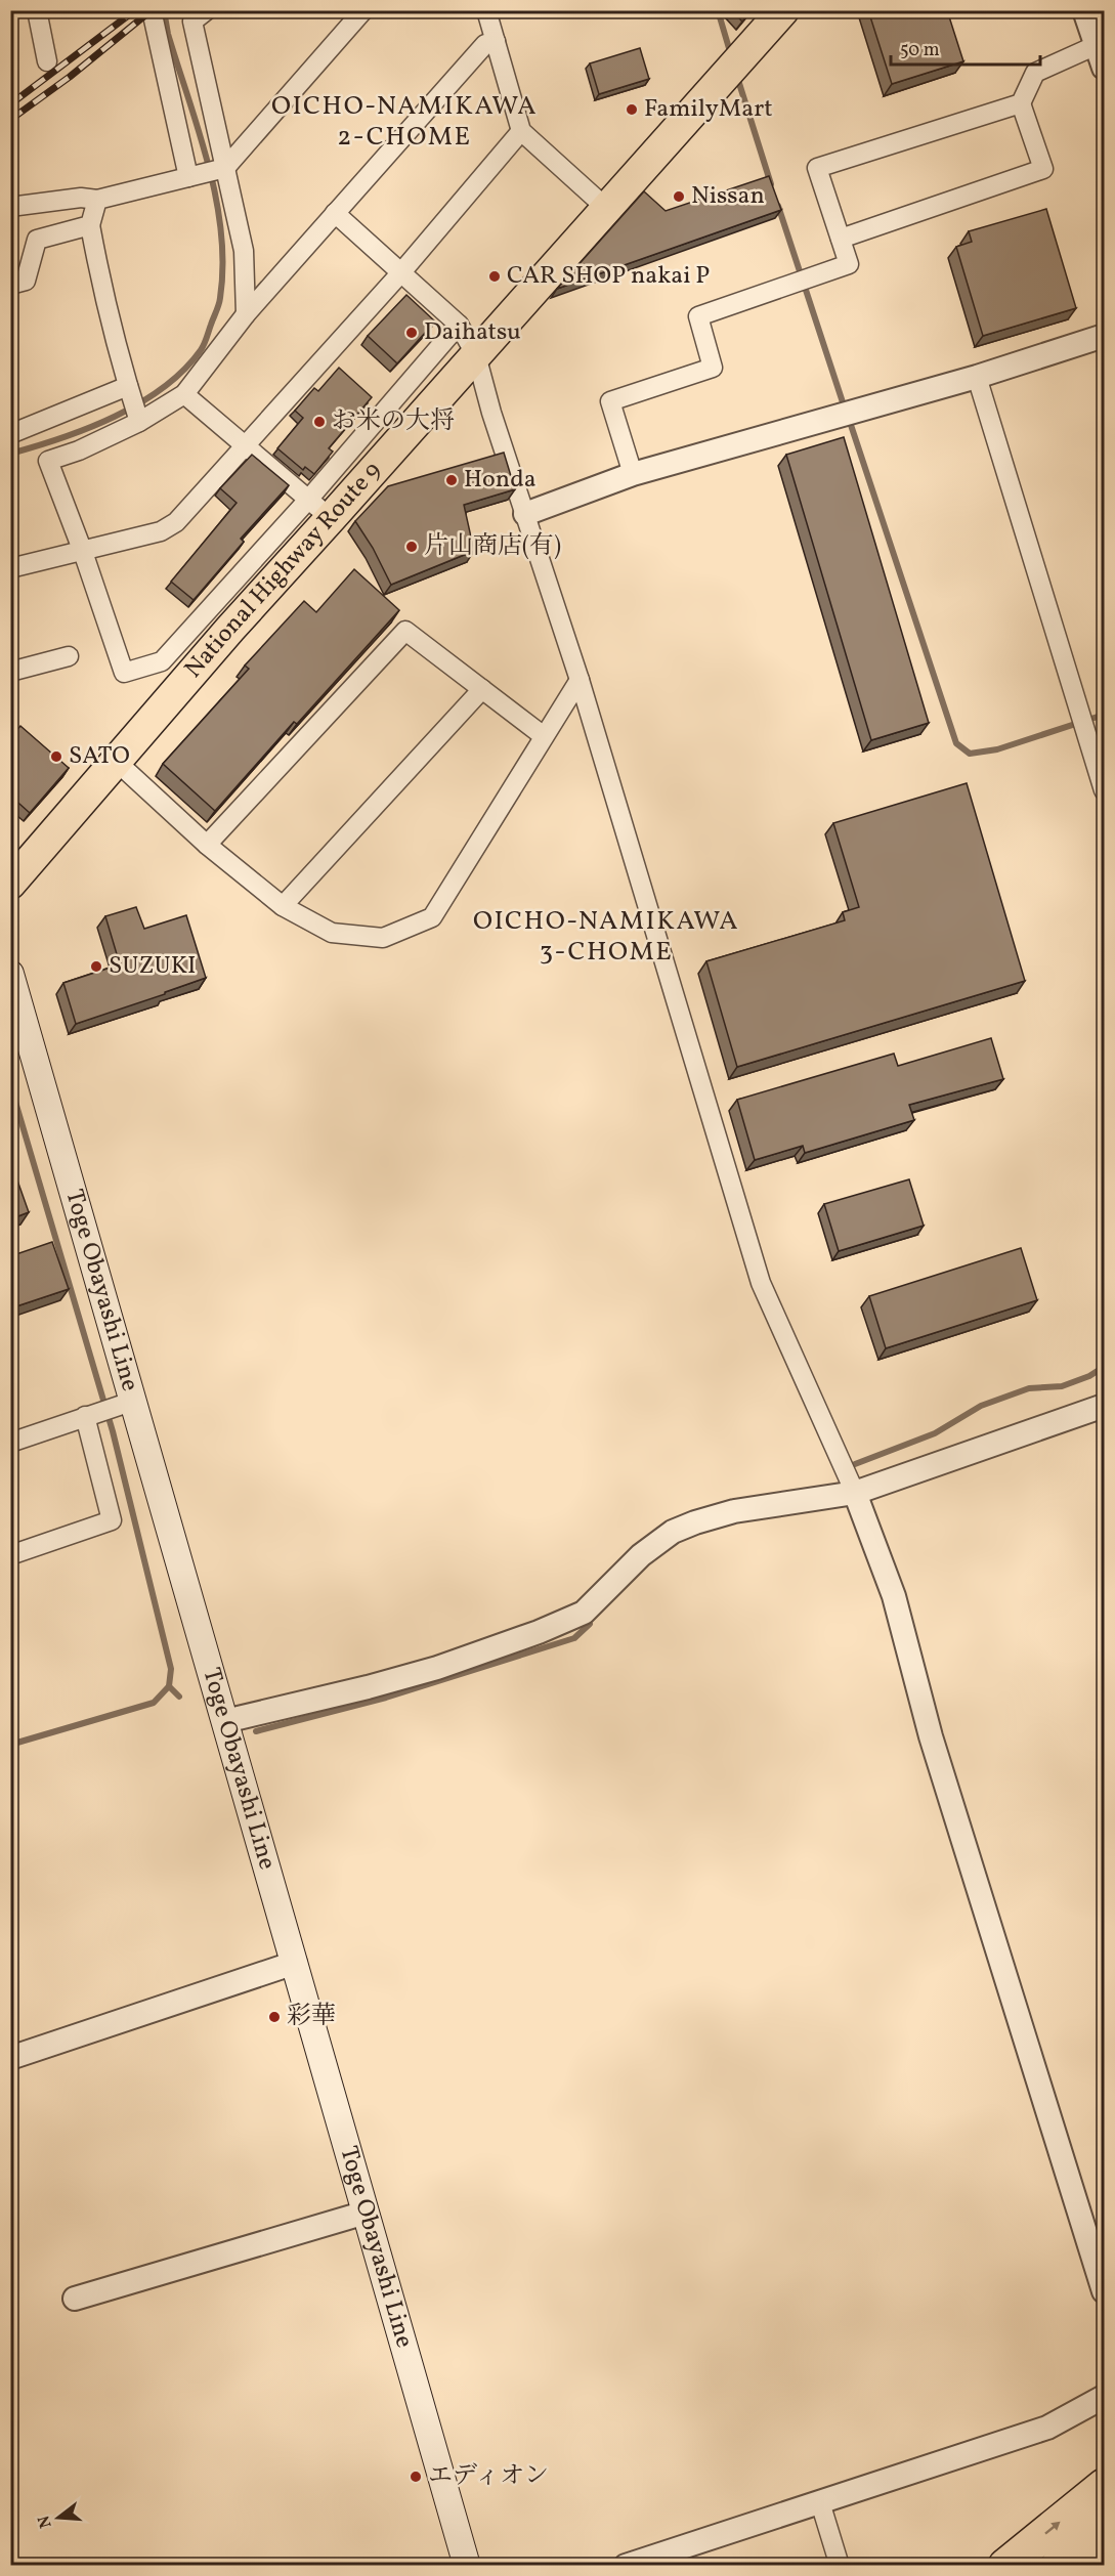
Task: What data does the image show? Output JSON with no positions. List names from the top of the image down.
{
  "streets": {
    "highway": ["National Highway Route 9"],
    "main road": ["Toge Obayashi Line"]
  },
  "districts": ["OICHO-NAMIKAWA 2-CHOME", "OICHO-NAMIKAWA 3-CHOME"],
  "places": [
    "FamilyMart",
    "Nissan",
    "CAR SHOP nakai P",
    "Daihatsu",
    "お米の大将",
    "Honda",
    "片山商店(有)",
    "SATO",
    "SUZUKI",
    "彩華",
    "エディオン"
  ],
  "scale_bar": "50 m",
  "north": "left"
}
